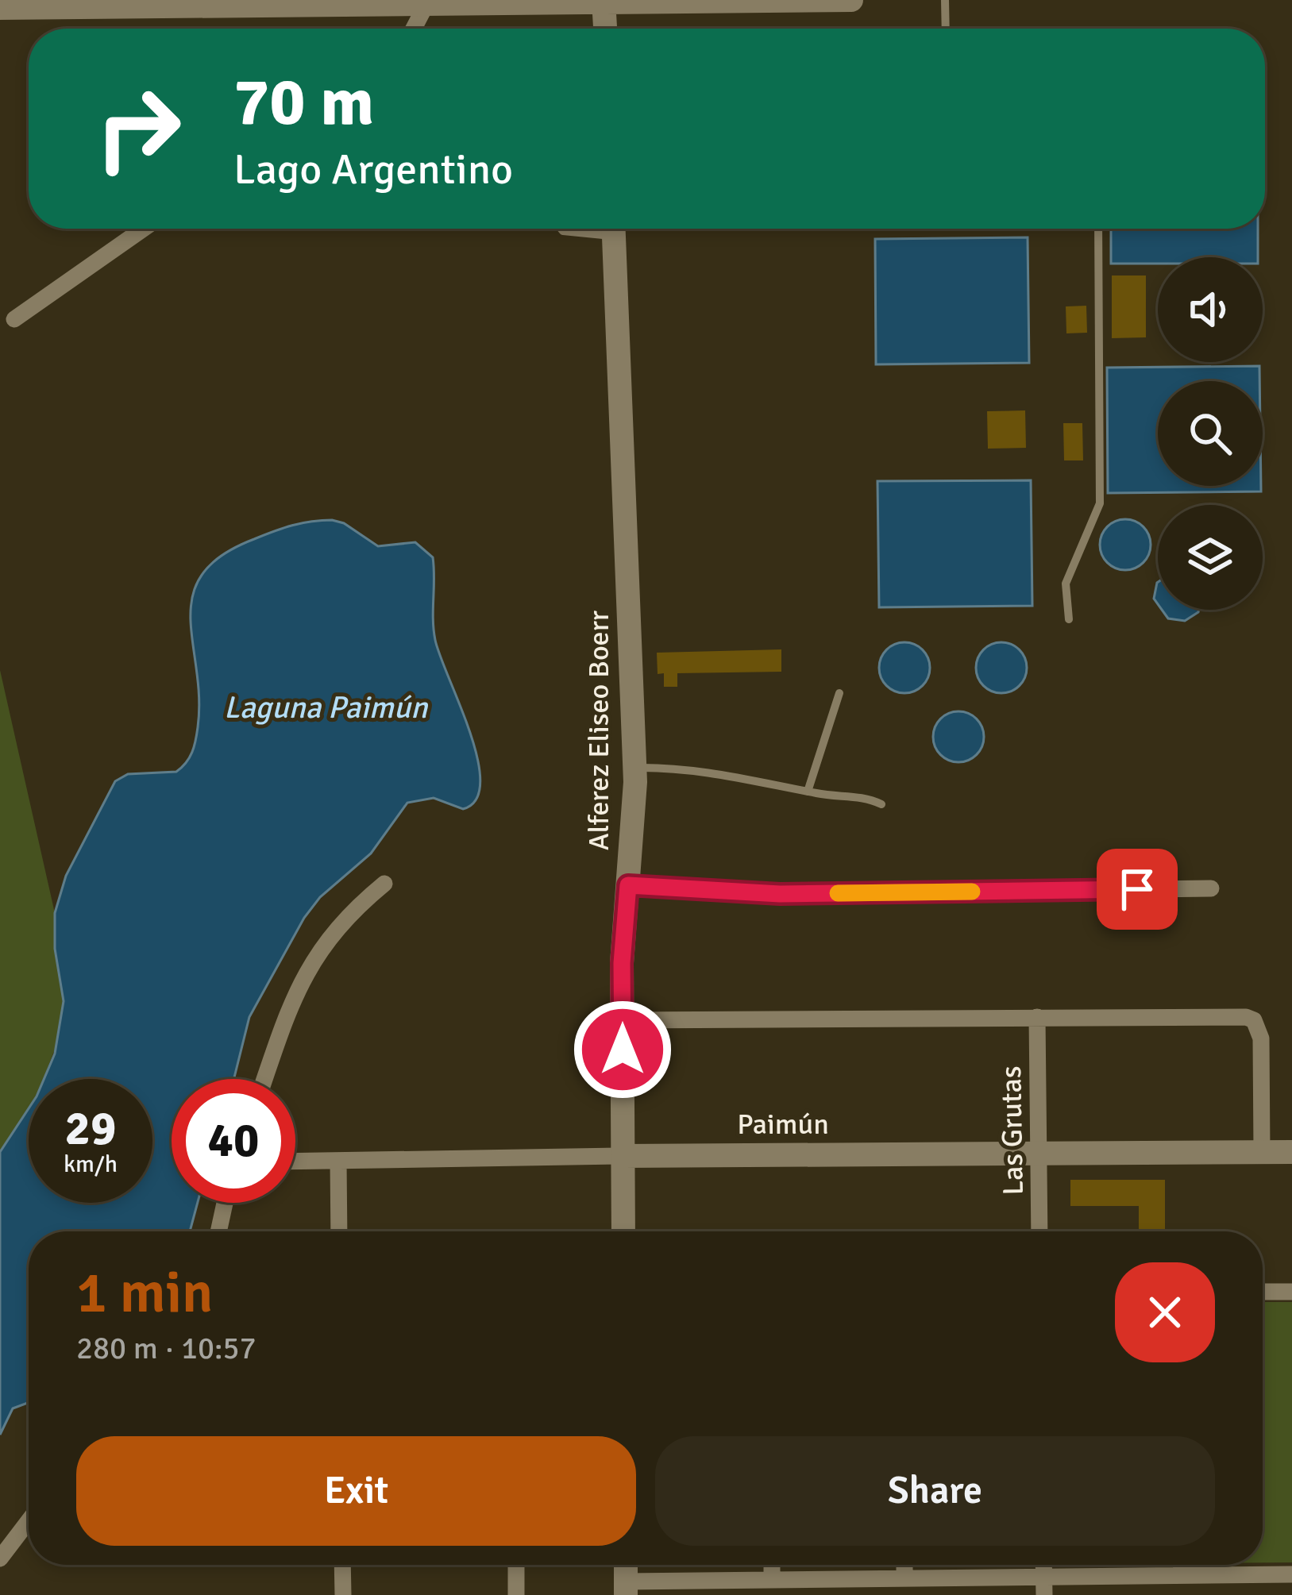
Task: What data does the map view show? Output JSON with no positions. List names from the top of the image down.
{
  "streets": {
    "street": ["Alferez Eliseo Boerr", "Paimún", "Las Grutas"]
  },
  "crossings": [
    ["Alferez Eliseo Boerr", "Paimún"],
    ["Paimún", "Las Grutas"]
  ],
  "water": ["Laguna Paimún"],
  "page": {
    "turn": ["70 m", "Lago Argentino"],
    "speed": "29 km/h",
    "limit": "40",
    "heading": ["1 min", "280 m · 10:57"],
    "buttons": ["Exit", "Share"]
  }
}
